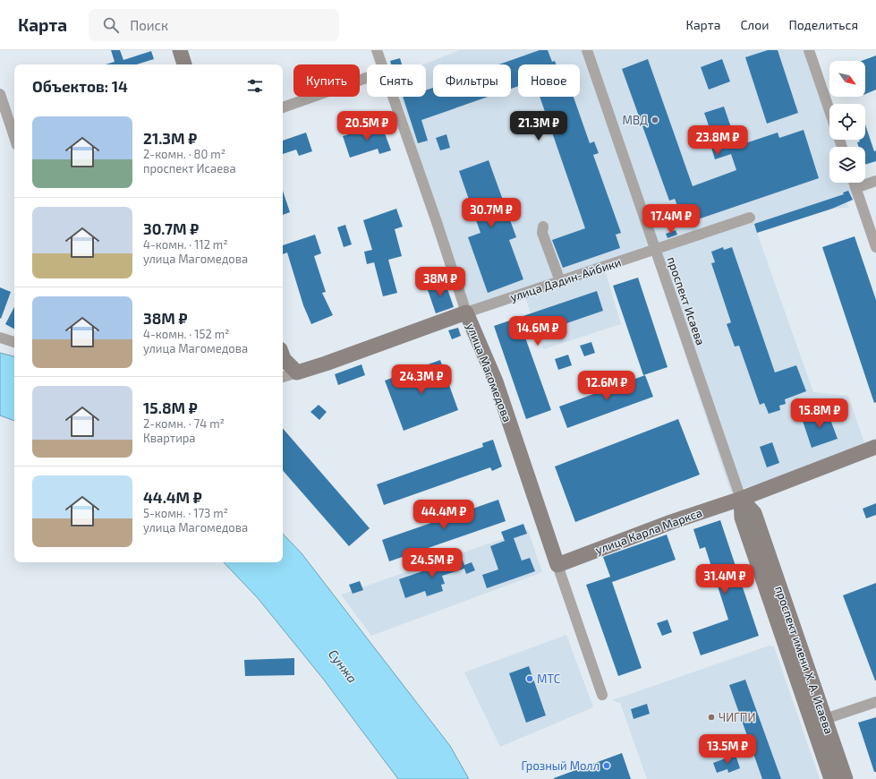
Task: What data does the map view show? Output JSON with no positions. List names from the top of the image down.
{
  "streets": {
    "main road": [
      "улица Дадин-Айбики",
      "улица Магомедова",
      "улица Карла Маркса",
      "проспект имени Х. А. Исаева"
    ],
    "street": ["проспект Исаева"]
  },
  "crossings": [
    ["улица Дадин-Айбики", "проспект Исаева"],
    ["улица Дадин-Айбики", "улица Магомедова"],
    ["проспект Исаева", "улица Карла Маркса"],
    ["проспект Исаева", "проспект имени Х. А. Исаева"],
    ["улица Магомедова", "улица Карла Маркса"],
    ["улица Карла Маркса", "проспект имени Х. А. Исаева"]
  ],
  "water": ["Сунжа"],
  "places": [
    "МВД",
    "МТС",
    "ЧИГПИ",
    "Грозный Молл"
  ],
  "north": "bottom right",
  "page": {
    "header": "Карта",
    "search": "Поиск",
    "nav": ["Карта", "Слои", "Поделиться"],
    "chip": [
      "Купить",
      "Снять",
      "Фильтры",
      "Новое"
    ],
    "heading": "Объектов: 14",
    "list": [
      {
        "name": "21.3M ₽",
        "note": "2-комн. · 80 m² · проспект Исаева"
      },
      {
        "name": "30.7M ₽",
        "note": "4-комн. · 112 m² · улица Магомедова"
      },
      {
        "name": "38M ₽",
        "note": "4-комн. · 152 m² · улица Магомедова"
      },
      {
        "name": "15.8M ₽",
        "note": "2-комн. · 74 m² · Квартира"
      },
      {
        "name": "44.4M ₽",
        "note": "5-комн. · 173 m² · улица Магомедова"
      }
    ],
    "price": [
      "20.5M ₽",
      "21.3M ₽",
      "23.8M ₽",
      "30.7M ₽",
      "17.4M ₽",
      "38M ₽",
      "14.6M ₽",
      "24.3M ₽",
      "12.6M ₽",
      "15.8M ₽",
      "44.4M ₽",
      "24.5M ₽",
      "31.4M ₽",
      "13.5M ₽"
    ]
  }
}
